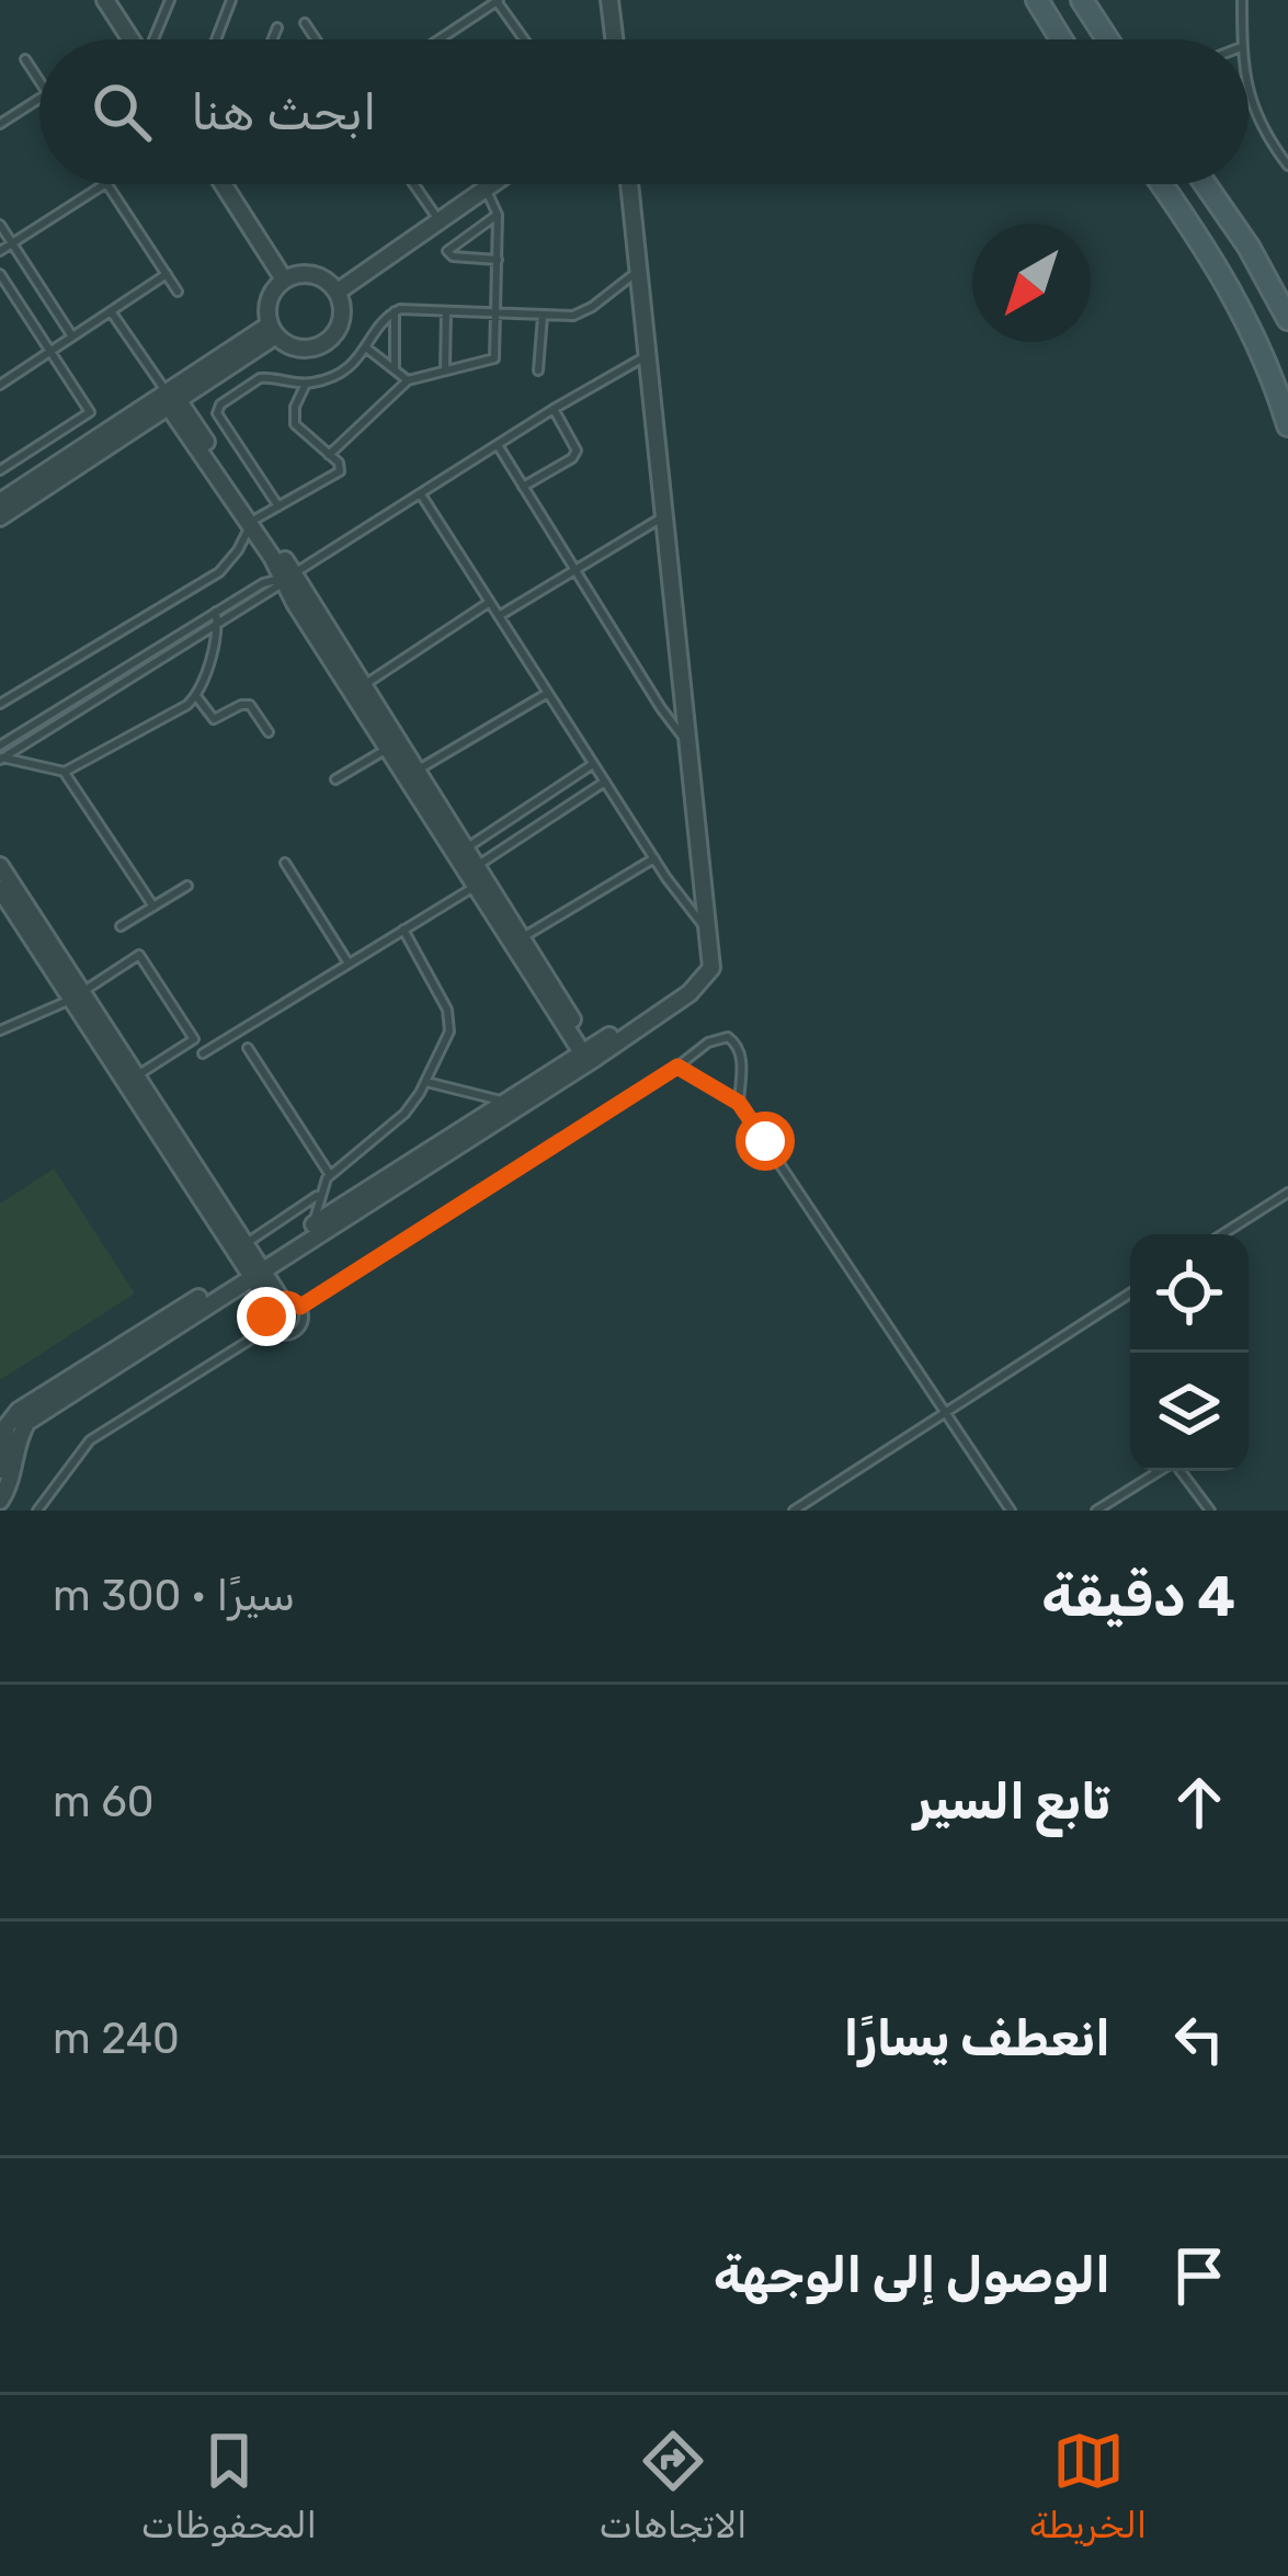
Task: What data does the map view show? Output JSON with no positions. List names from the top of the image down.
{
  "north": "bottom left",
  "page": {
    "search": "ابحث هنا",
    "heading": ["4 دقيقة", "سيرًا · 300 m"],
    "list": [
      ["تابع السير", "60 m"],
      ["انعطف يسارًا", "240 m"],
      "الوصول إلى الوجهة"
    ],
    "nav": ["الخريطة", "الاتجاهات", "المحفوظات"]
  }
}
